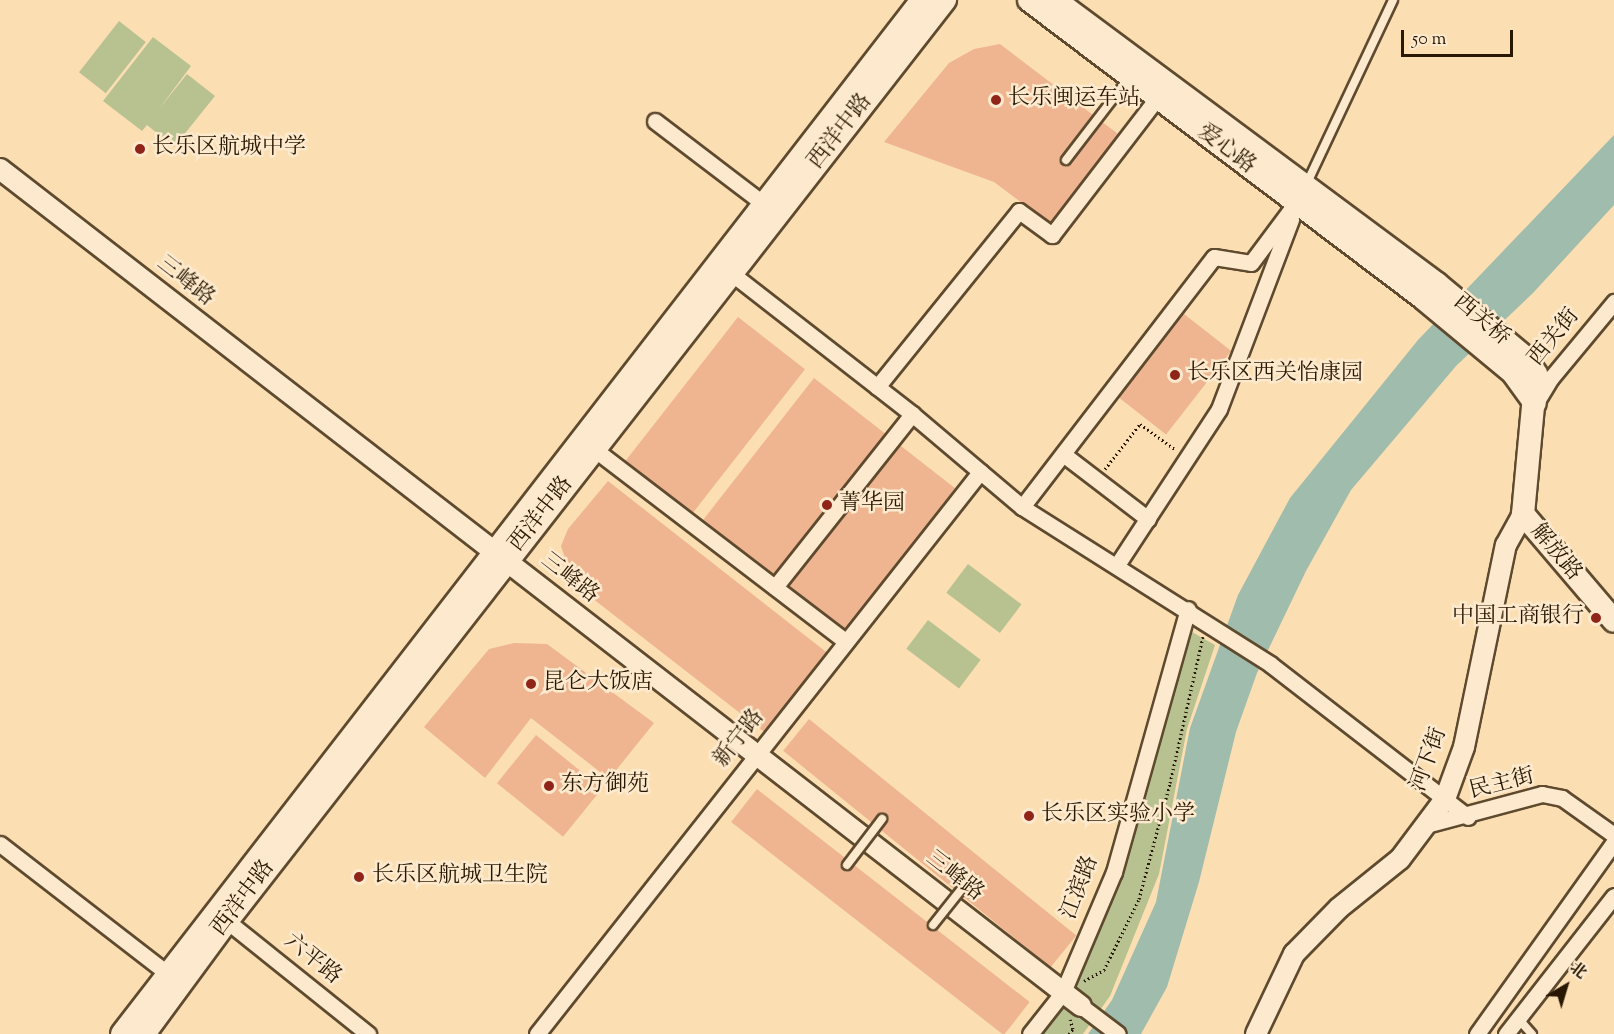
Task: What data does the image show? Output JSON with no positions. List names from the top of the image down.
{
  "streets": {
    "main road": [
      "西洋中路",
      "爱心路",
      "西关桥",
      "解放路"
    ],
    "street": [
      "三峰路",
      "西关街",
      "新宁路",
      "河下街",
      "民主街",
      "江滨路",
      "六平路"
    ]
  },
  "crossings": [
    ["西洋中路", "三峰路"],
    ["西洋中路", "六平路"],
    ["爱心路", "西关桥"],
    ["三峰路", "新宁路"],
    ["三峰路", "江滨路"],
    ["西关桥", "西关街"],
    ["西关桥", "解放路"],
    ["西关街", "解放路"],
    ["解放路", "河下街"],
    ["河下街", "民主街"]
  ],
  "places": [
    "长乐闽运车站",
    "长乐区航城中学",
    "长乐区西关怡康园",
    "菁华园",
    "中国工商银行",
    "昆仑大饭店",
    "东方御苑",
    "长乐区实验小学",
    "长乐区航城卫生院"
  ],
  "scale_bar": "50 m",
  "north": "top right"
}
